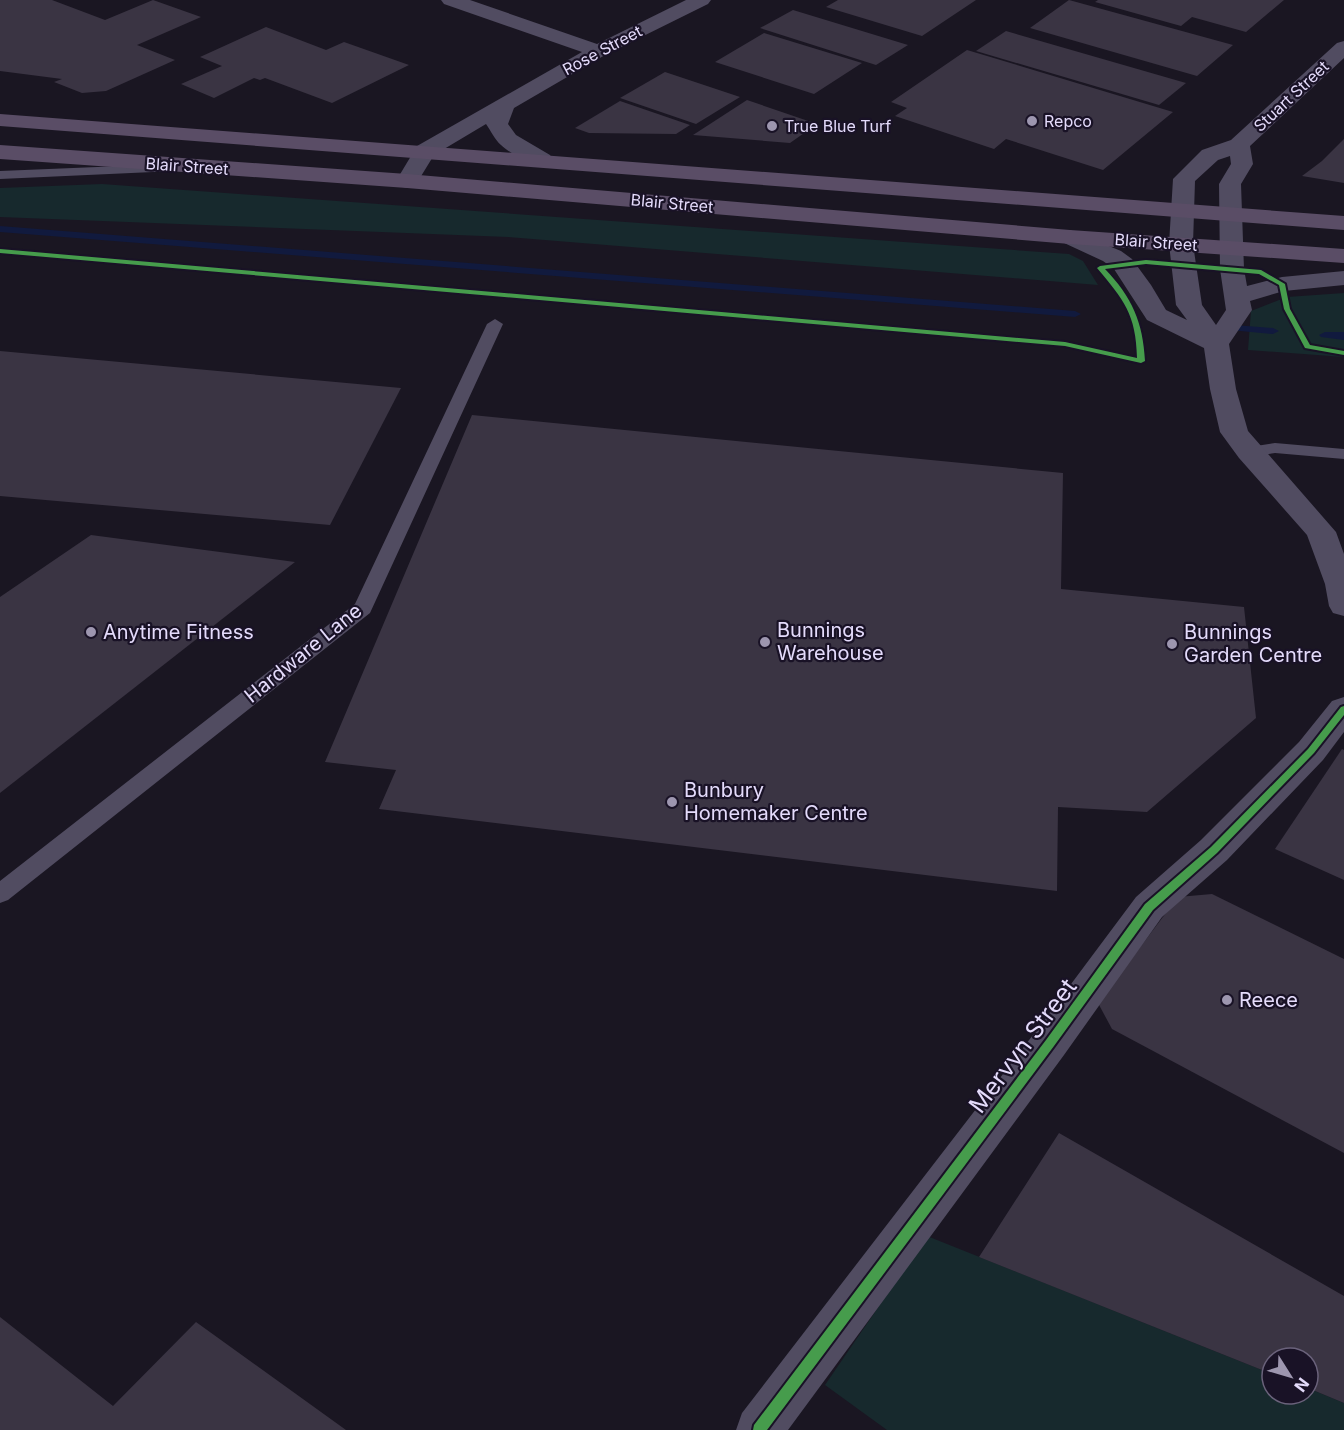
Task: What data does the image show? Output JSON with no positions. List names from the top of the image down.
{
  "streets": {
    "main road": ["Blair Street"],
    "street": ["Rose Street", "Stuart Street", "Mervyn Street"],
    "lane": ["Hardware Lane"]
  },
  "crossings": [
    ["Rose Street", "Blair Street"],
    ["Stuart Street", "Blair Street"]
  ],
  "places": [
    "Repco",
    "True Blue Turf",
    "Anytime Fitness",
    "Bunnings Warehouse",
    "Bunnings Garden Centre",
    "Bunbury Homemaker Centre",
    "Reece"
  ],
  "north": "bottom right"
}
